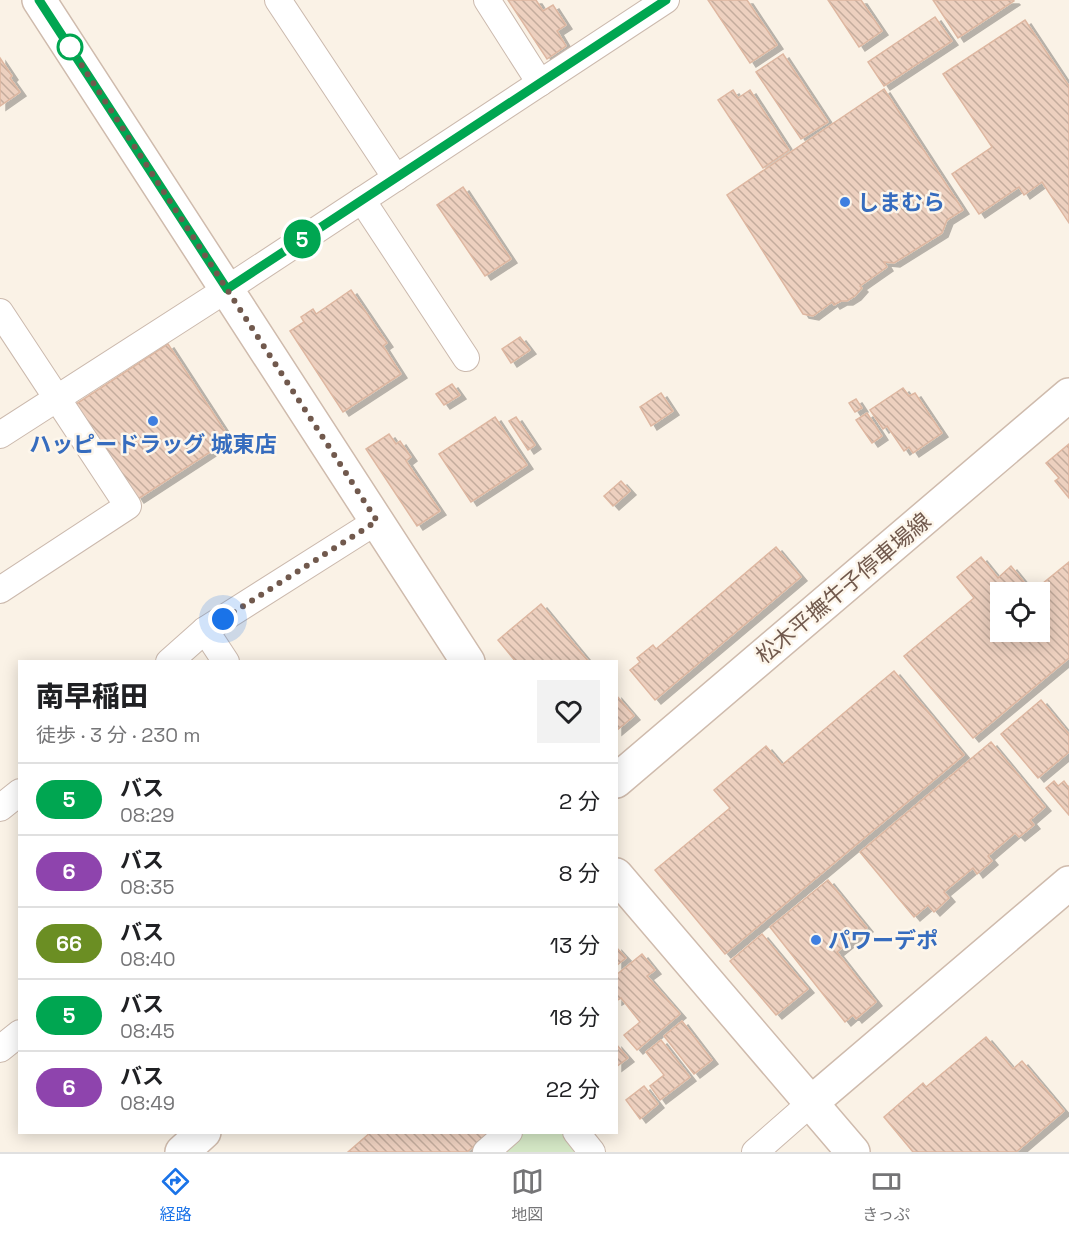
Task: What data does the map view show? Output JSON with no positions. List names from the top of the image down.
{
  "streets": {
    "street": ["松木平撫牛子停車場線"]
  },
  "places": ["しまむら", "ハッピードラッグ 城東店", "パワーデポ"],
  "lines": ["bus line 5"],
  "page": {
    "on_map": "5",
    "heading": ["南早稲田", "徒歩 · 3 分 · 230 m"],
    "list": [
      {
        "mark": "5",
        "name": "バス",
        "note": "08:29",
        "value": "2 分"
      },
      {
        "mark": "6",
        "name": "バス",
        "note": "08:35",
        "value": "8 分"
      },
      {
        "mark": "66",
        "name": "バス",
        "note": "08:40",
        "value": "13 分"
      },
      {
        "mark": "5",
        "name": "バス",
        "note": "08:45",
        "value": "18 分"
      },
      {
        "mark": "6",
        "name": "バス",
        "note": "08:49",
        "value": "22 分"
      }
    ],
    "tabs": ["経路", "地図", "きっぷ"]
  }
}
